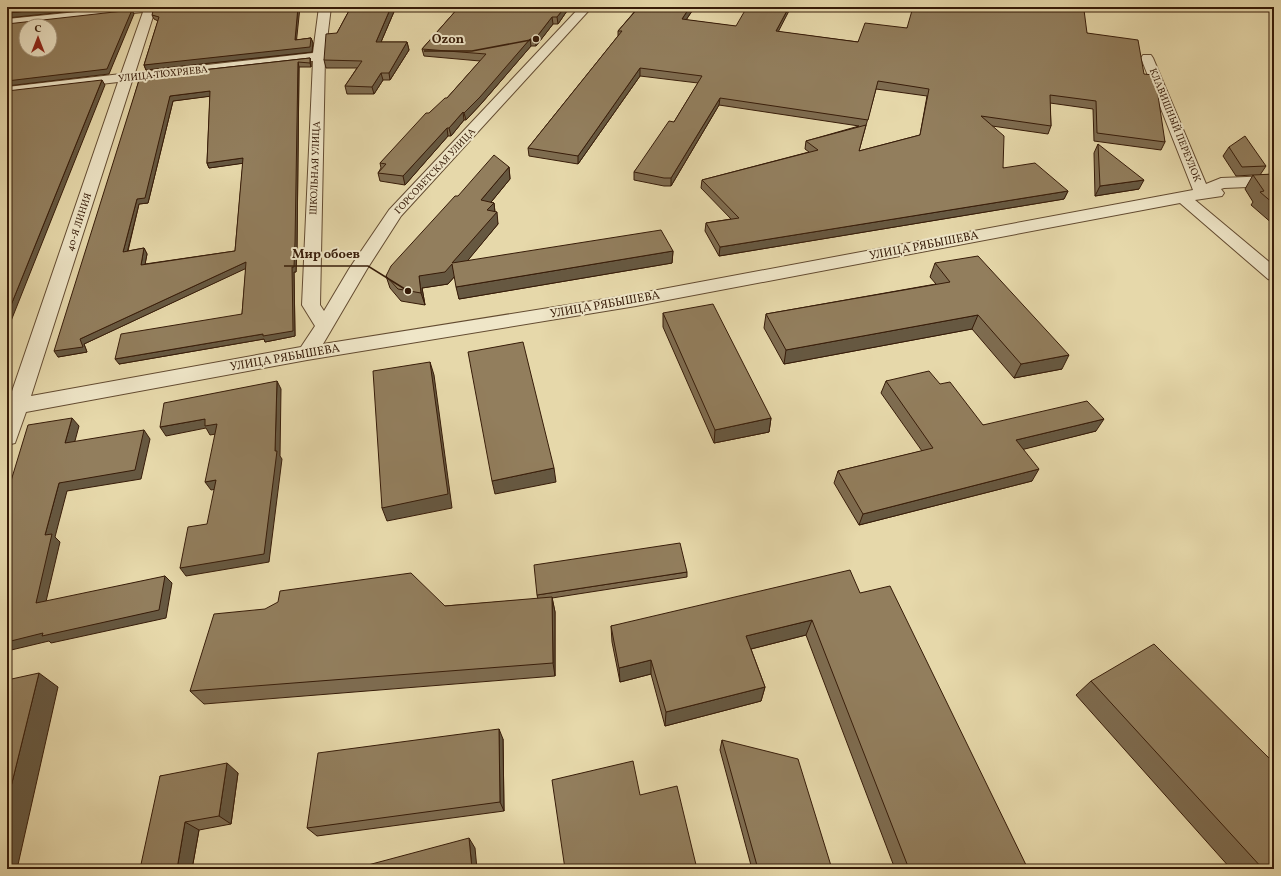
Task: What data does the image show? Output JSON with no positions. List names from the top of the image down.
{
  "streets": {
    "street": [
      "УЛИЦА ТЮХРЯЕВА",
      "КЛАВИШНЫЙ ПЕРЕУЛОК",
      "ШКОЛЬНАЯ УЛИЦА",
      "ГОРСОВЕТСКАЯ УЛИЦА",
      "40-Я ЛИНИЯ",
      "УЛИЦА РЯБЫШЕВА"
    ]
  },
  "crossings": [
    ["УЛИЦА ТЮХРЯЕВА", "ШКОЛЬНАЯ УЛИЦА"],
    ["УЛИЦА ТЮХРЯЕВА", "40-Я ЛИНИЯ"],
    ["КЛАВИШНЫЙ ПЕРЕУЛОК", "УЛИЦА РЯБЫШЕВА"],
    ["ШКОЛЬНАЯ УЛИЦА", "ГОРСОВЕТСКАЯ УЛИЦА"],
    ["ГОРСОВЕТСКАЯ УЛИЦА", "УЛИЦА РЯБЫШЕВА"],
    ["40-Я ЛИНИЯ", "УЛИЦА РЯБЫШЕВА"]
  ],
  "places": ["Ozon", "Мир обоев"],
  "north": "top"
}
